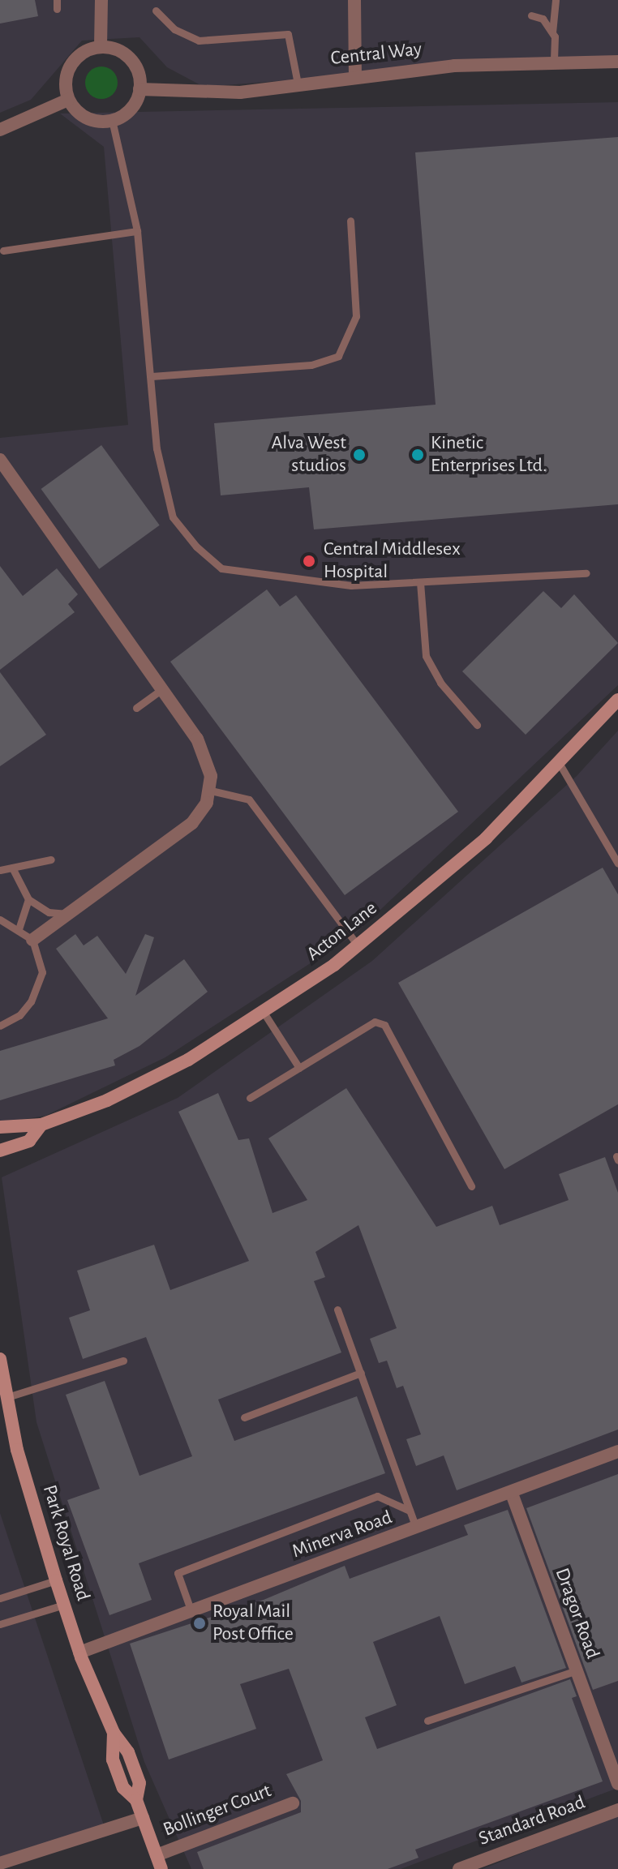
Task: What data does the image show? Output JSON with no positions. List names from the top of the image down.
{
  "streets": {
    "main road": ["Acton Lane", "Park Royal Road"],
    "street": [
      "Central Way",
      "Minerva Road",
      "Dragor Road",
      "Bollinger Court",
      "Standard Road"
    ]
  },
  "crossings": [
    ["Minerva Road", "Park Royal Road"],
    ["Minerva Road", "Dragor Road"],
    ["Park Royal Road", "Bollinger Court"]
  ],
  "places": [
    "Alva West studios",
    "Kinetic Enterprises Ltd.",
    "Central Middlesex Hospital",
    "Royal Mail Post Office"
  ]
}
